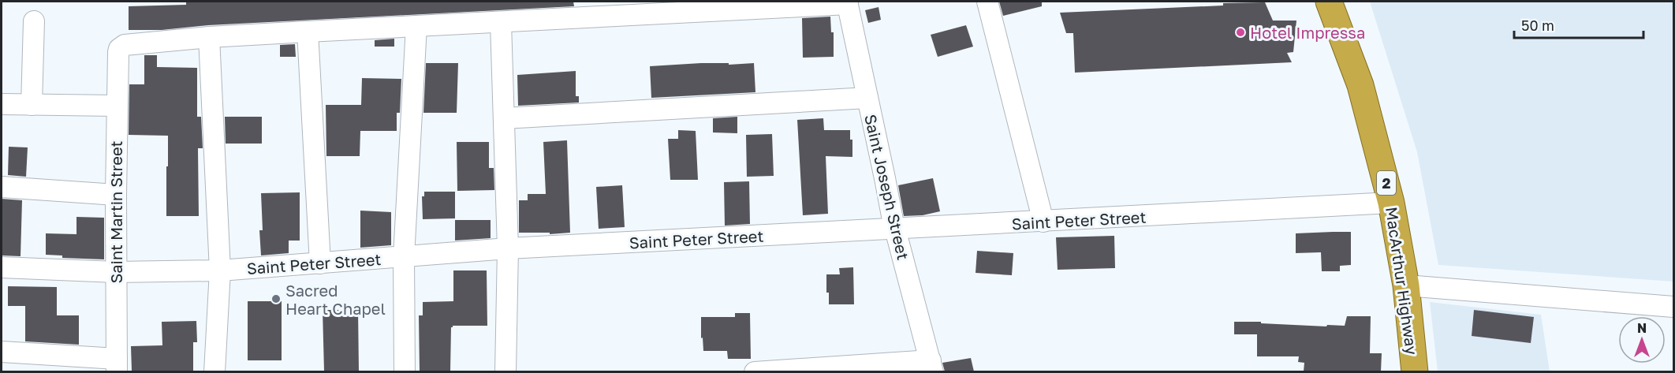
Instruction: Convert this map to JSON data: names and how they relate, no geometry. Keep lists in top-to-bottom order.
{
  "streets": {
    "highway": ["2", "MacArthur Highway"],
    "street": ["Saint Joseph Street", "Saint Martin Street", "Saint Peter Street"]
  },
  "crossings": [
    ["Saint Joseph Street", "Saint Peter Street"],
    ["Saint Martin Street", "Saint Peter Street"],
    ["Saint Peter Street", "MacArthur Highway"]
  ],
  "places": ["Hotel Impressa", "Sacred Heart Chapel"],
  "scale_bar": "50 m",
  "north": "top"
}
